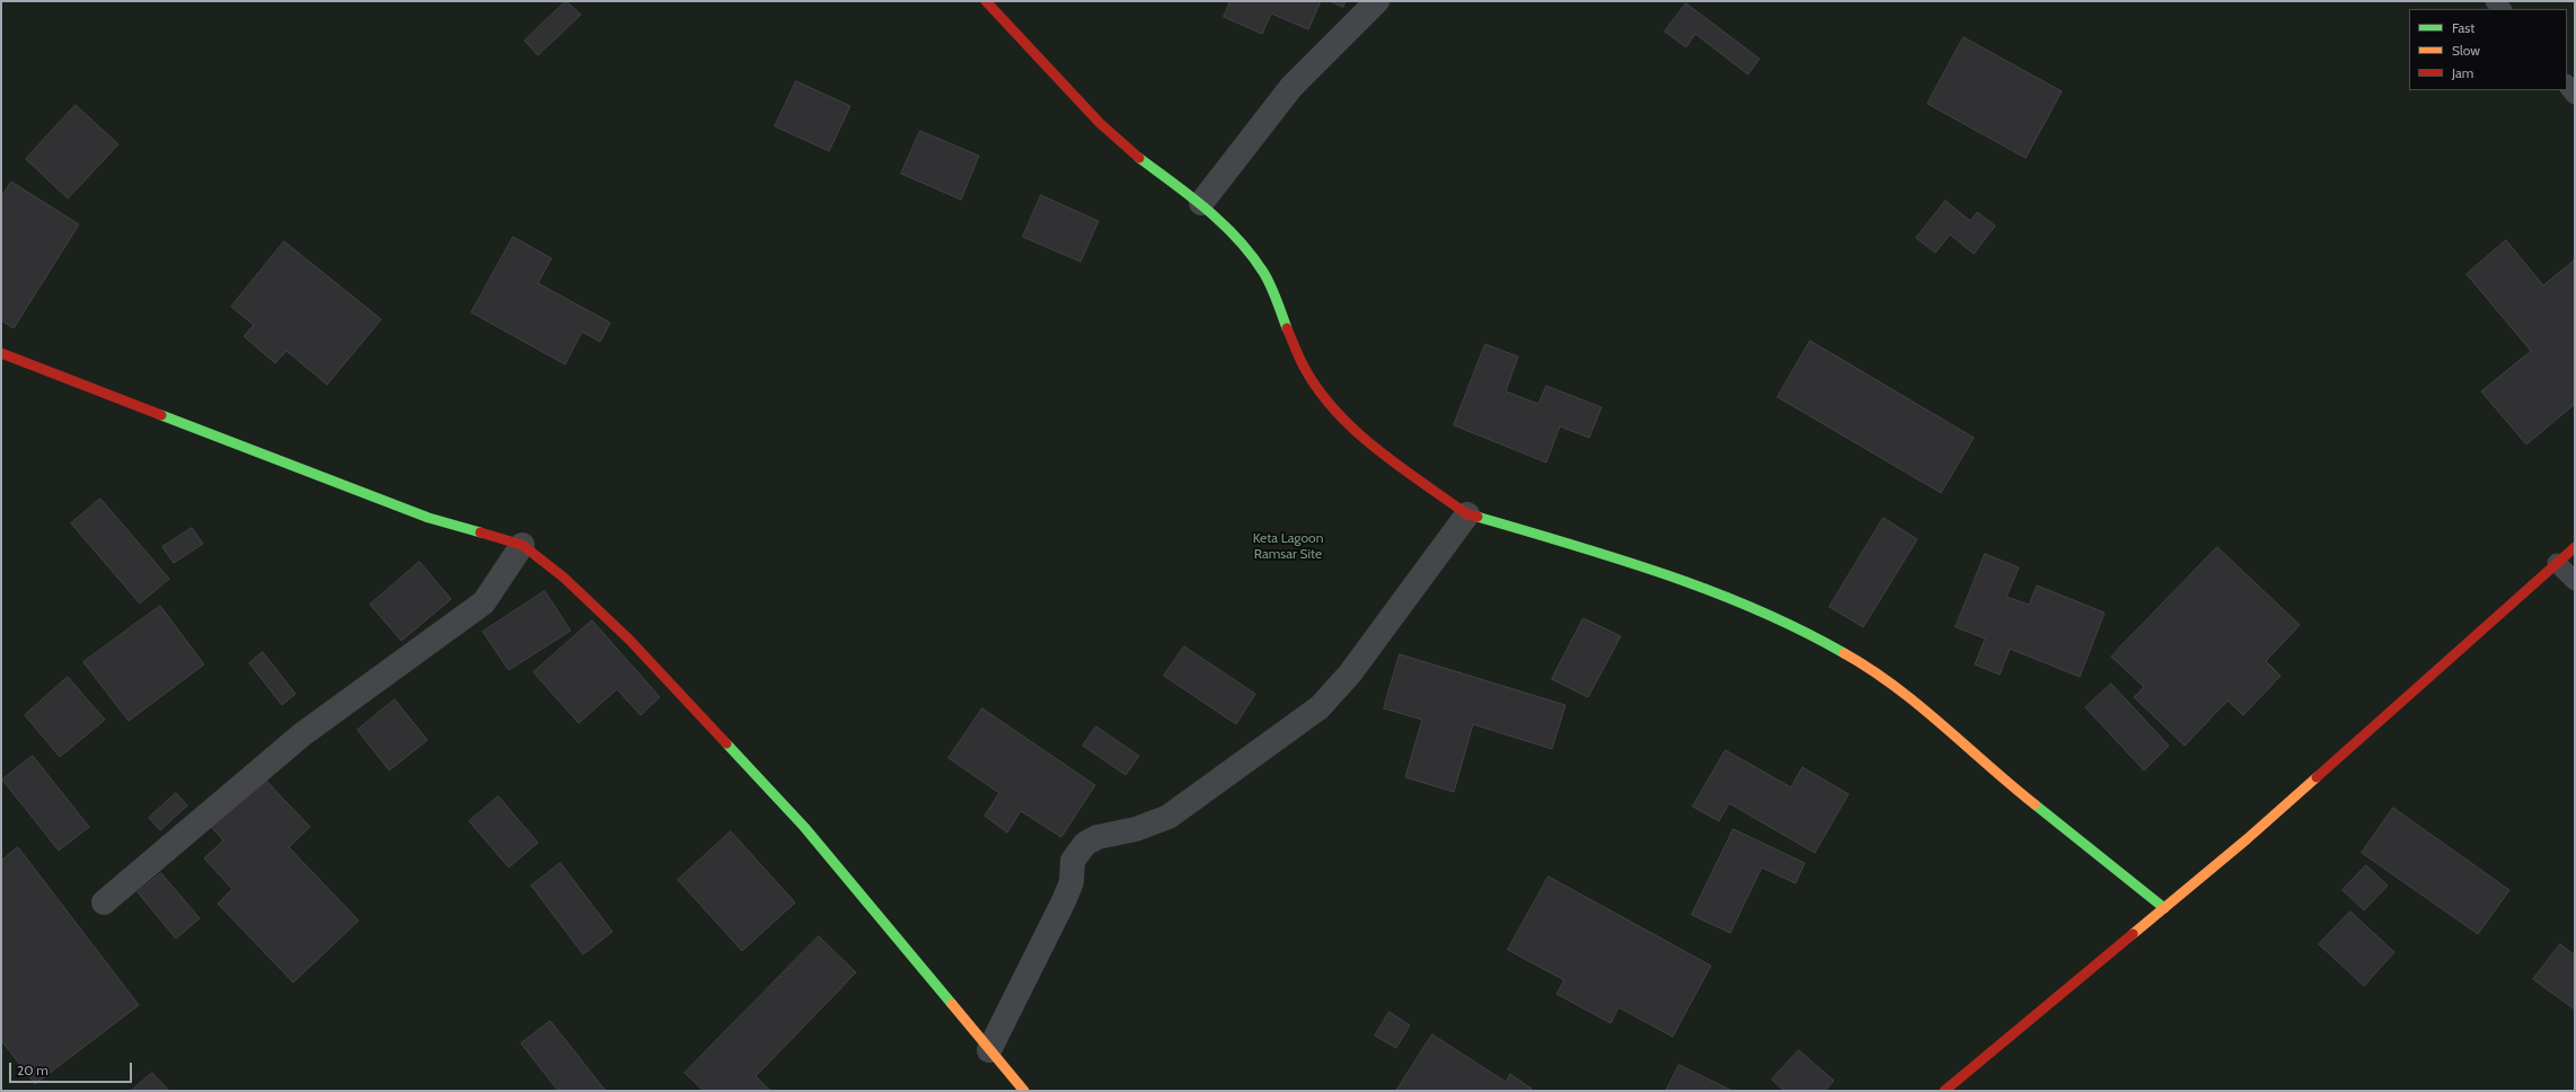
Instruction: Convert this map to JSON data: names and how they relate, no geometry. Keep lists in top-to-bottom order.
{
  "parks": ["Keta Lagoon Ramsar Site"],
  "legend": ["Fast", "Slow", "Jam"],
  "scale_bar": "20 m"
}
